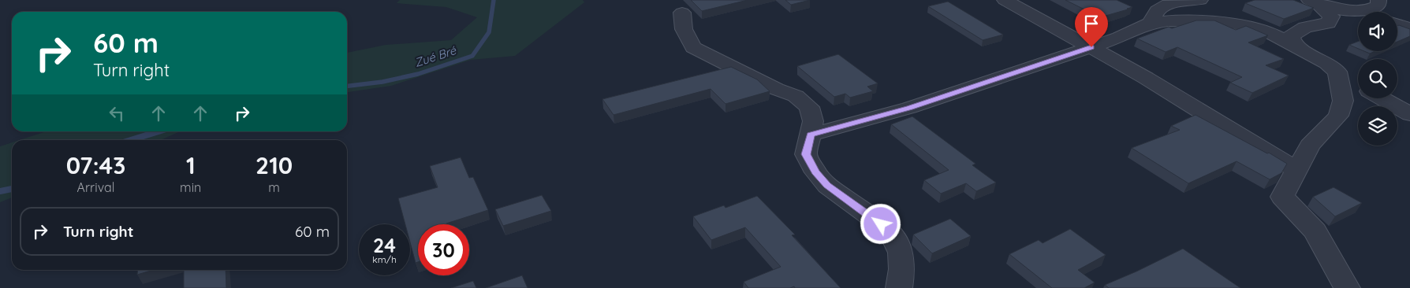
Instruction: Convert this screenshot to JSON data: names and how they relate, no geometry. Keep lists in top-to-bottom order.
{
  "water": ["Zué Bré"],
  "page": {
    "turn": ["60 m", "Turn right"],
    "eta": [
      "07:43",
      "Arrival",
      "1",
      "min",
      "210",
      "m"
    ],
    "list": [
      {
        "name": "Turn right",
        "value": "60 m"
      }
    ],
    "speed": "24 km/h",
    "limit": "30"
  }
}
